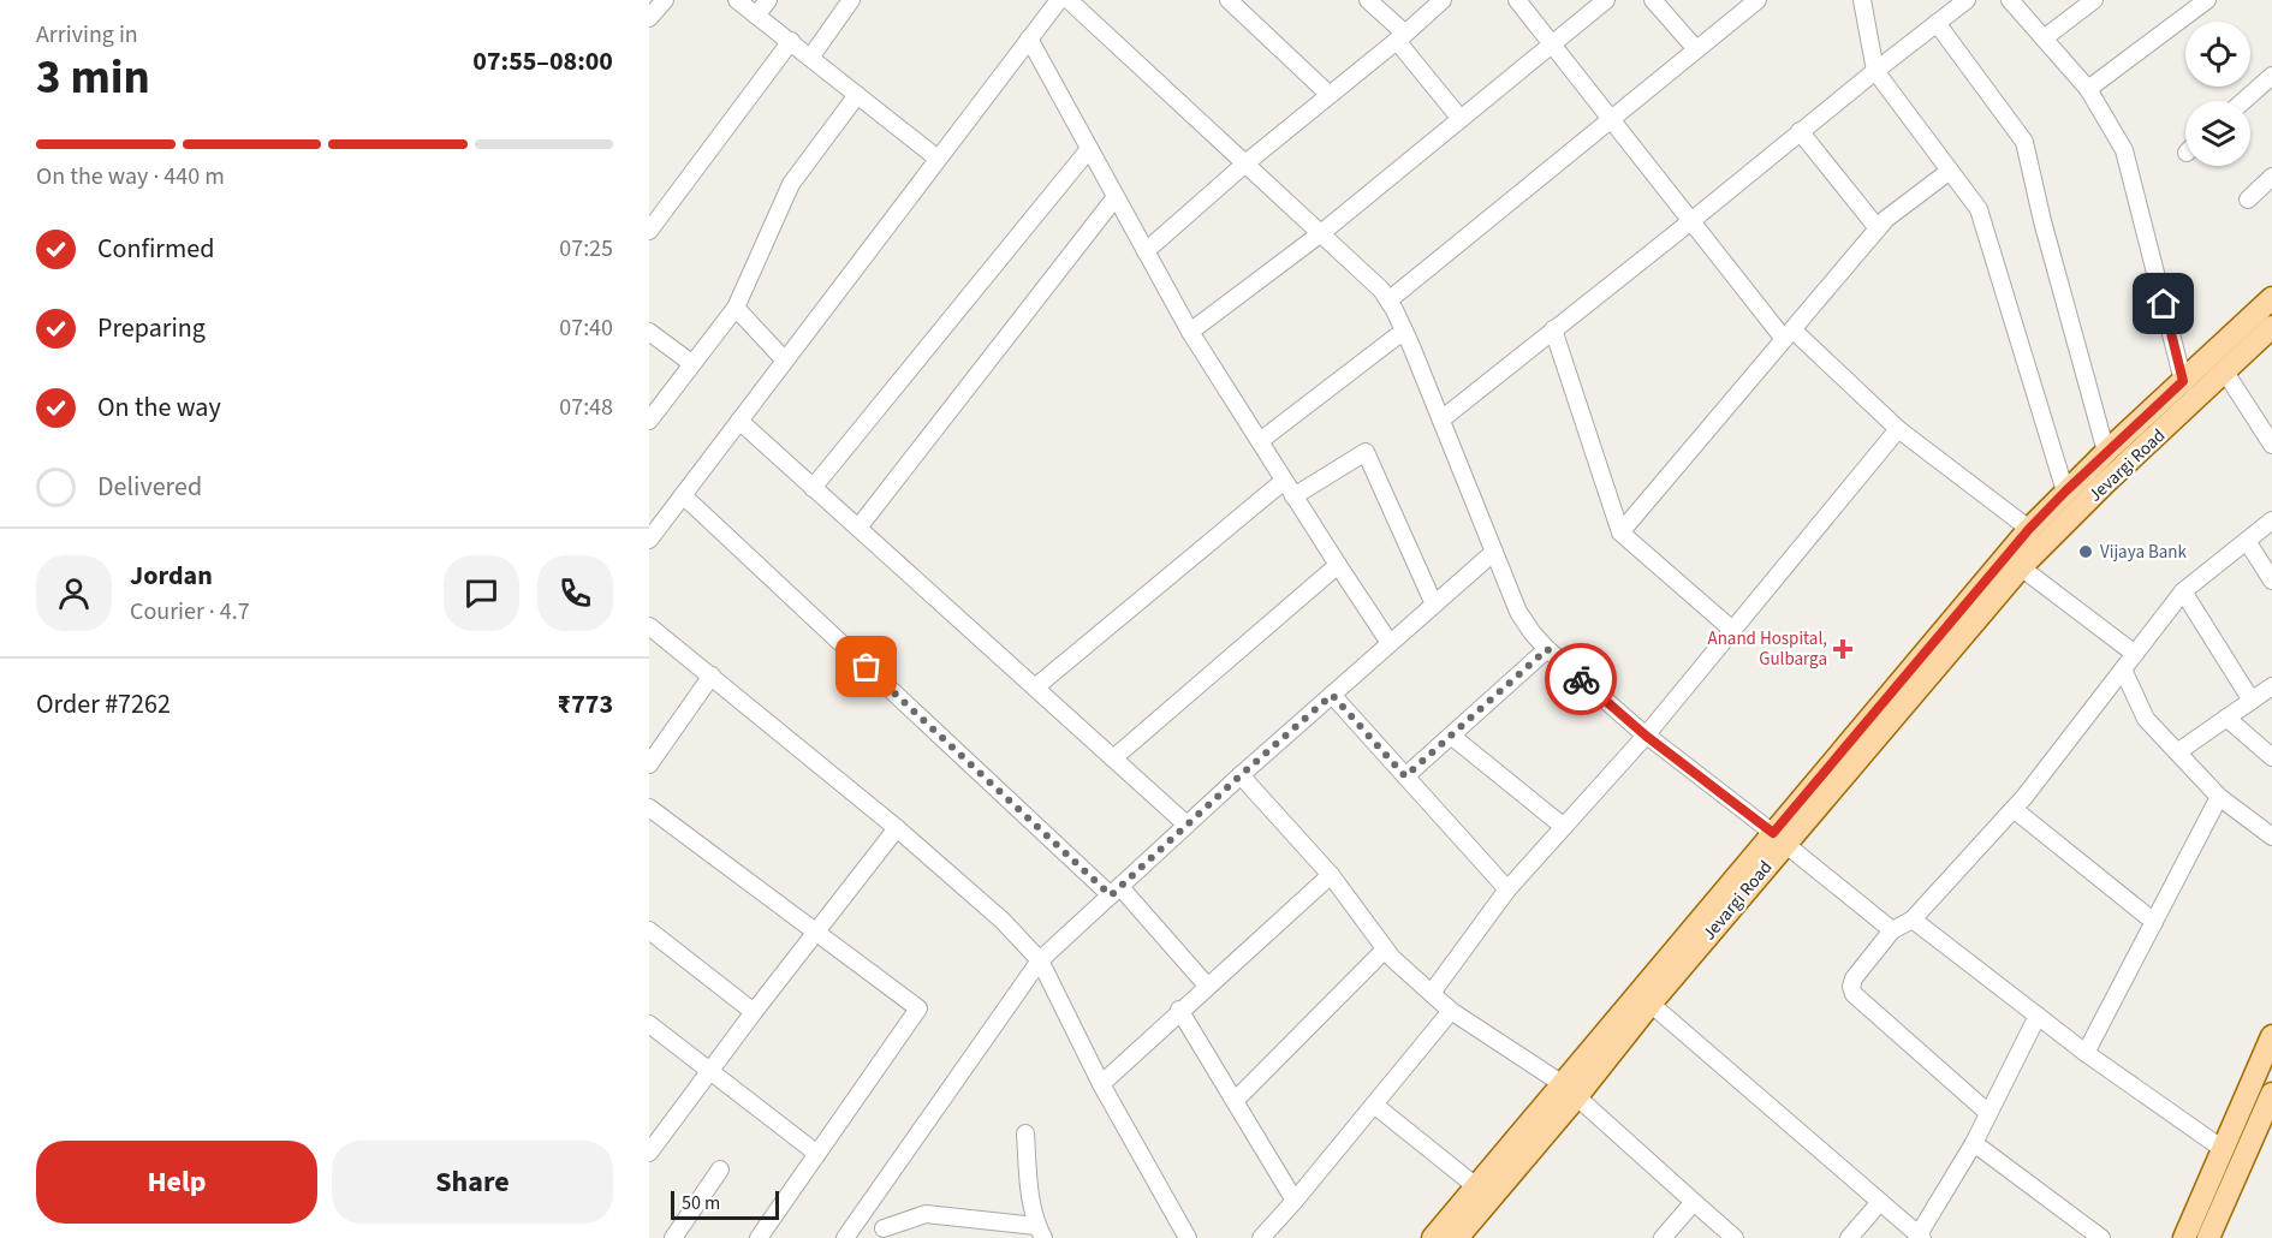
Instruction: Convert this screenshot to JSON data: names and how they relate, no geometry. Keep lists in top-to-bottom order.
{
  "streets": {
    "main road": ["Jevargi Road"]
  },
  "places": {
    "other": ["Vijaya Bank"],
    "health": ["Anand Hospital, Gulbarga"]
  },
  "scale_bar": "50 m",
  "page": {
    "heading": ["3 min", "Arriving in", "07:55–08:00"],
    "panel": [
      "Jordan",
      "Courier · 4.7",
      "Order #7262",
      "₹773"
    ],
    "bar": "On the way · 440 m",
    "list": [
      ["Confirmed", "07:25"],
      ["Preparing", "07:40"],
      ["On the way", "07:48"],
      "Delivered"
    ],
    "buttons": ["Help", "Share"],
    "scale": "50 m"
  }
}
